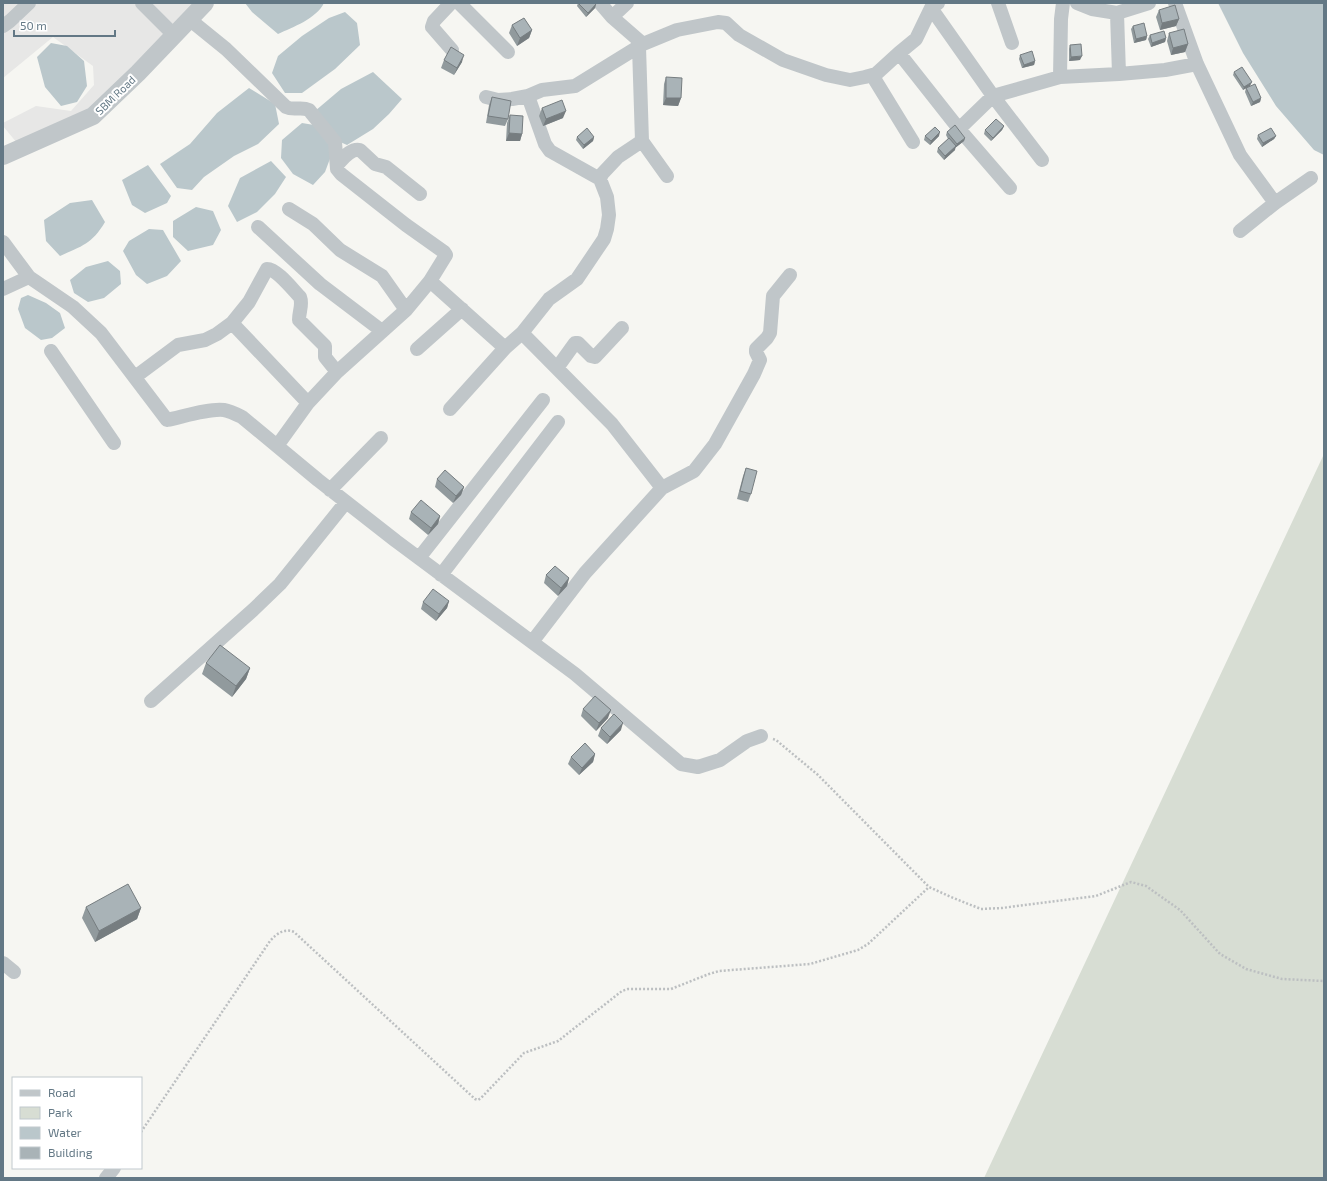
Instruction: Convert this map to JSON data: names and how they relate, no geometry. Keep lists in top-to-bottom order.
{
  "streets": {
    "street": ["SBM Road"]
  },
  "legend": [
    "Road",
    "Park",
    "Water",
    "Building"
  ],
  "scale_bar": "50 m"
}
